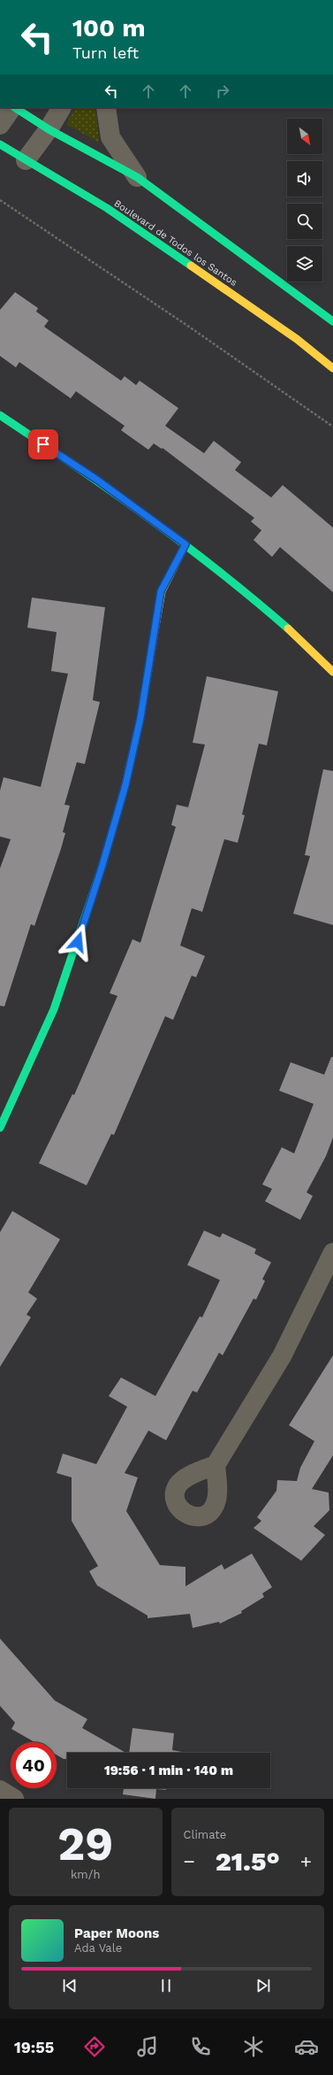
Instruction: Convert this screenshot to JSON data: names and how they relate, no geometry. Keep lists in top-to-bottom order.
{
  "streets": {
    "street": ["Boulevard de Todos los Santos"]
  },
  "north": "bottom right",
  "page": {
    "turn": ["100 m", "Turn left"],
    "limit": "40",
    "trip": "19:56 · 1 min · 140 m",
    "tile": [
      ["29", "km/h"],
      "Climate"
    ],
    "heat": ["−", "21.5°", "+"],
    "song": ["Paper Moons", "Ada Vale"],
    "tabs": "19:55"
  }
}
